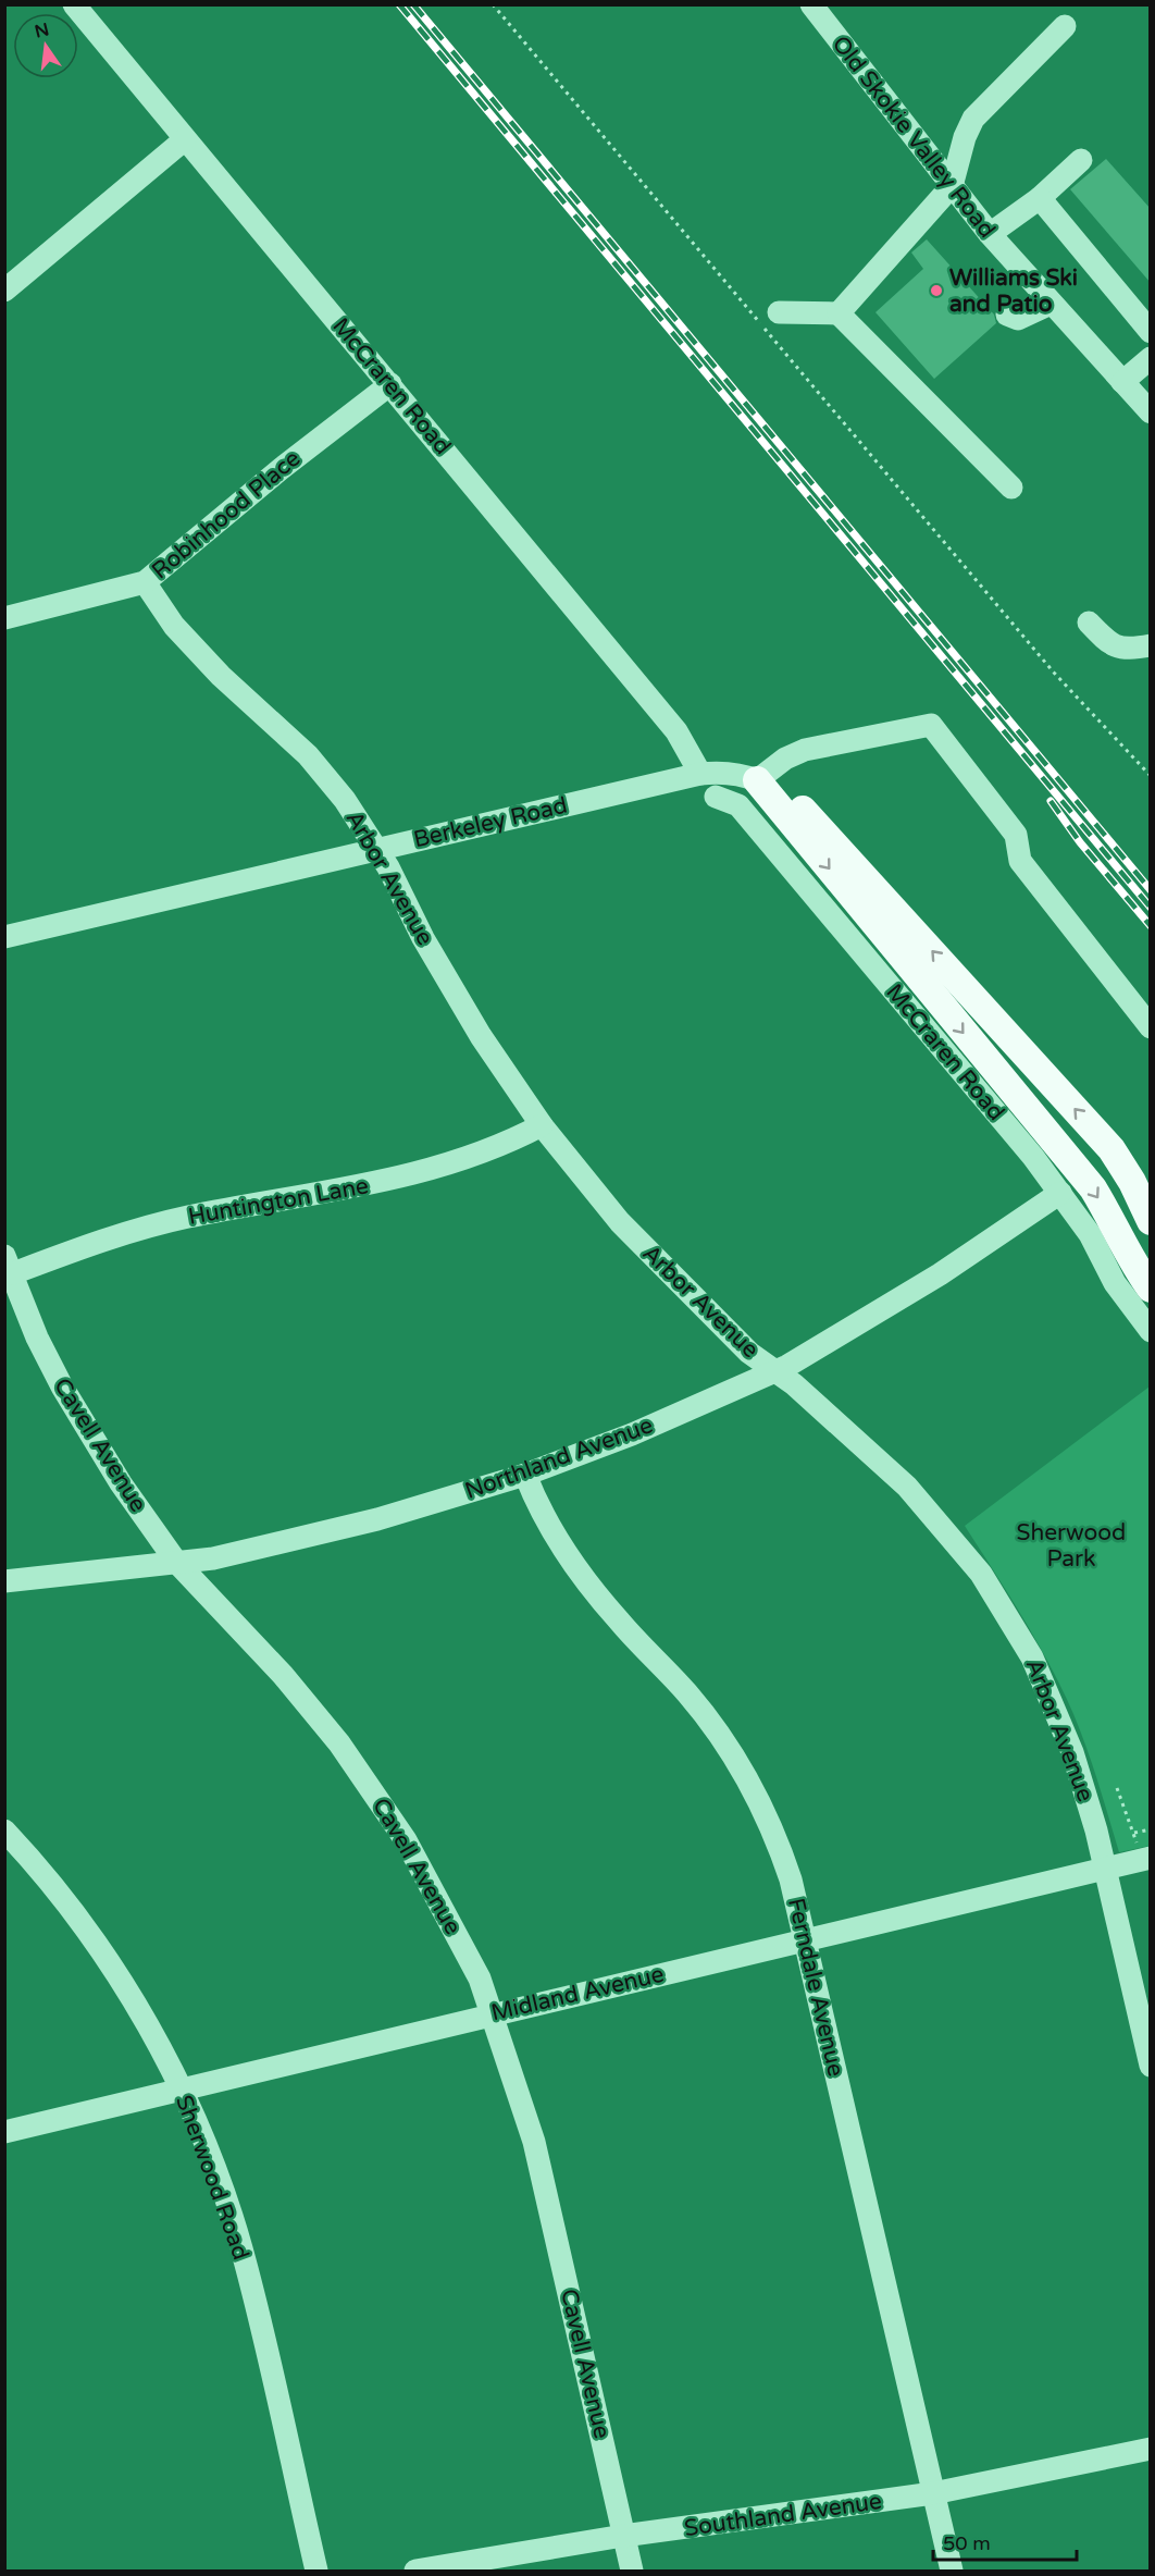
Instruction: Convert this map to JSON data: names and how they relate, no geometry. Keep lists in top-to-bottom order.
{
  "streets": {
    "street": [
      "Old Skokie Valley Road",
      "McCraren Road",
      "Robinhood Place",
      "Berkeley Road",
      "Arbor Avenue",
      "Huntington Lane",
      "Cavell Avenue",
      "Northland Avenue",
      "Ferndale Avenue",
      "Midland Avenue",
      "Sherwood Road",
      "Southland Avenue"
    ]
  },
  "crossings": [
    ["McCraren Road", "Robinhood Place"],
    ["McCraren Road", "Berkeley Road"],
    ["McCraren Road", "Northland Avenue"],
    ["Robinhood Place", "Arbor Avenue"],
    ["Berkeley Road", "Arbor Avenue"],
    ["Arbor Avenue", "Huntington Lane"],
    ["Arbor Avenue", "Northland Avenue"],
    ["Arbor Avenue", "Midland Avenue"],
    ["Huntington Lane", "Cavell Avenue"],
    ["Cavell Avenue", "Northland Avenue"],
    ["Cavell Avenue", "Midland Avenue"],
    ["Cavell Avenue", "Southland Avenue"],
    ["Northland Avenue", "Ferndale Avenue"],
    ["Ferndale Avenue", "Midland Avenue"],
    ["Ferndale Avenue", "Southland Avenue"],
    ["Midland Avenue", "Sherwood Road"]
  ],
  "parks": ["Sherwood Park"],
  "places": ["Williams Ski and Patio"],
  "scale_bar": "50 m",
  "north": "top"
}
